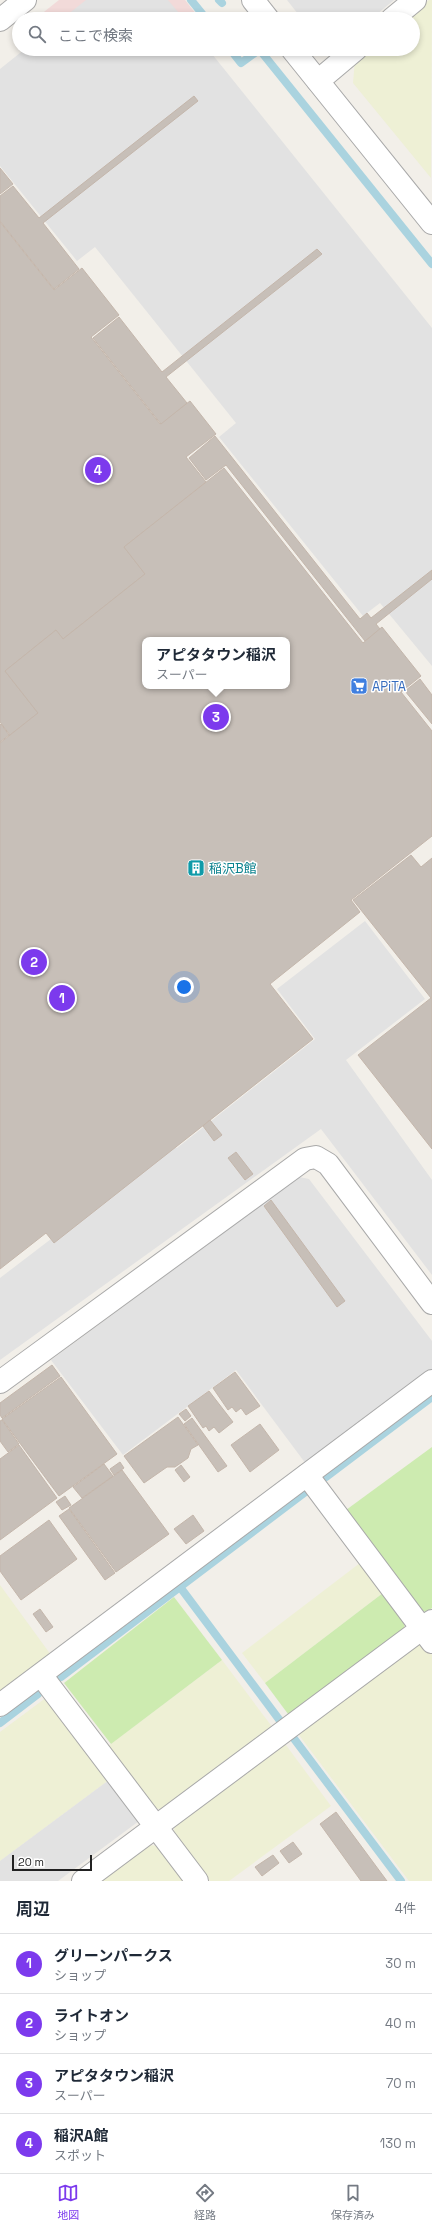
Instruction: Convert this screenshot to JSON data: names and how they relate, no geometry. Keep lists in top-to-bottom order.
{
  "places": {
    "supermarket": ["APiTA"],
    "building": ["稲沢B館"]
  },
  "scale_bar": "20 m",
  "page": {
    "search": "ここで検索",
    "pins": [
      "4",
      "3",
      "2",
      "1"
    ],
    "popup": ["アピタタウン稲沢", "スーパー"],
    "scale": "20 m",
    "heading": ["周辺", "4件"],
    "list": [
      {
        "mark": "1",
        "name": "グリーンパークス",
        "note": "ショップ",
        "value": "30 m"
      },
      {
        "mark": "2",
        "name": "ライトオン",
        "note": "ショップ",
        "value": "40 m"
      },
      {
        "mark": "3",
        "name": "アピタタウン稲沢",
        "note": "スーパー",
        "value": "70 m"
      },
      {
        "mark": "4",
        "name": "稲沢A館",
        "note": "スポット",
        "value": "130 m"
      }
    ],
    "nav": ["地図", "経路", "保存済み"]
  }
}
